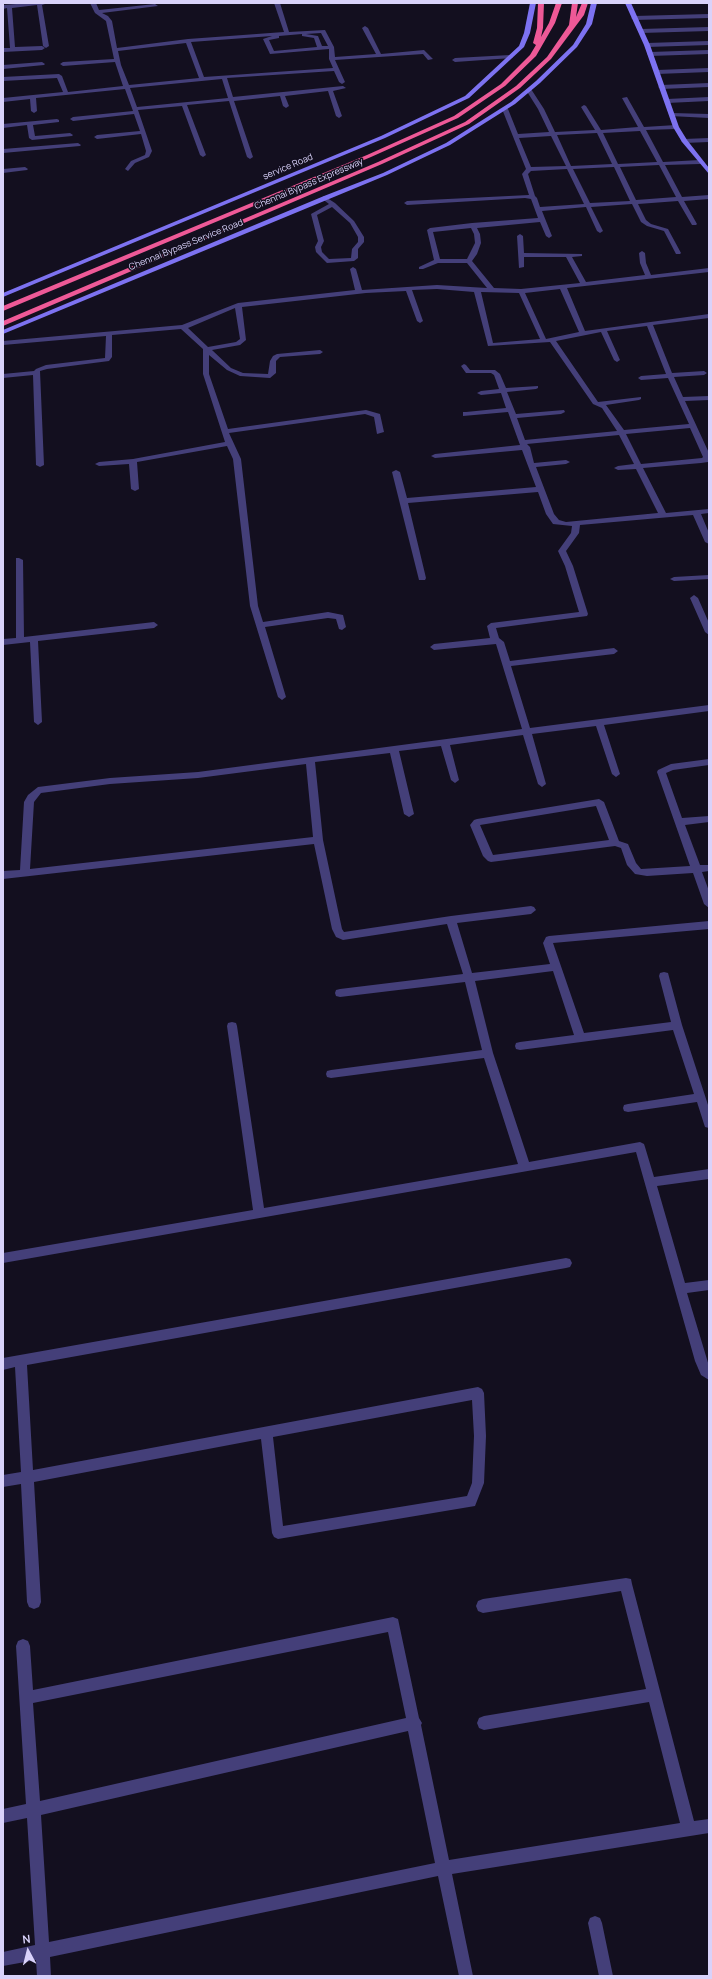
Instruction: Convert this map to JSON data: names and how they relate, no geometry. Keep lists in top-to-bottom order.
{
  "streets": {
    "highway": ["Chennai Bypass Expressway"],
    "street": ["service Road", "Chennai Bypass Service Road"]
  },
  "north": "top"
}
